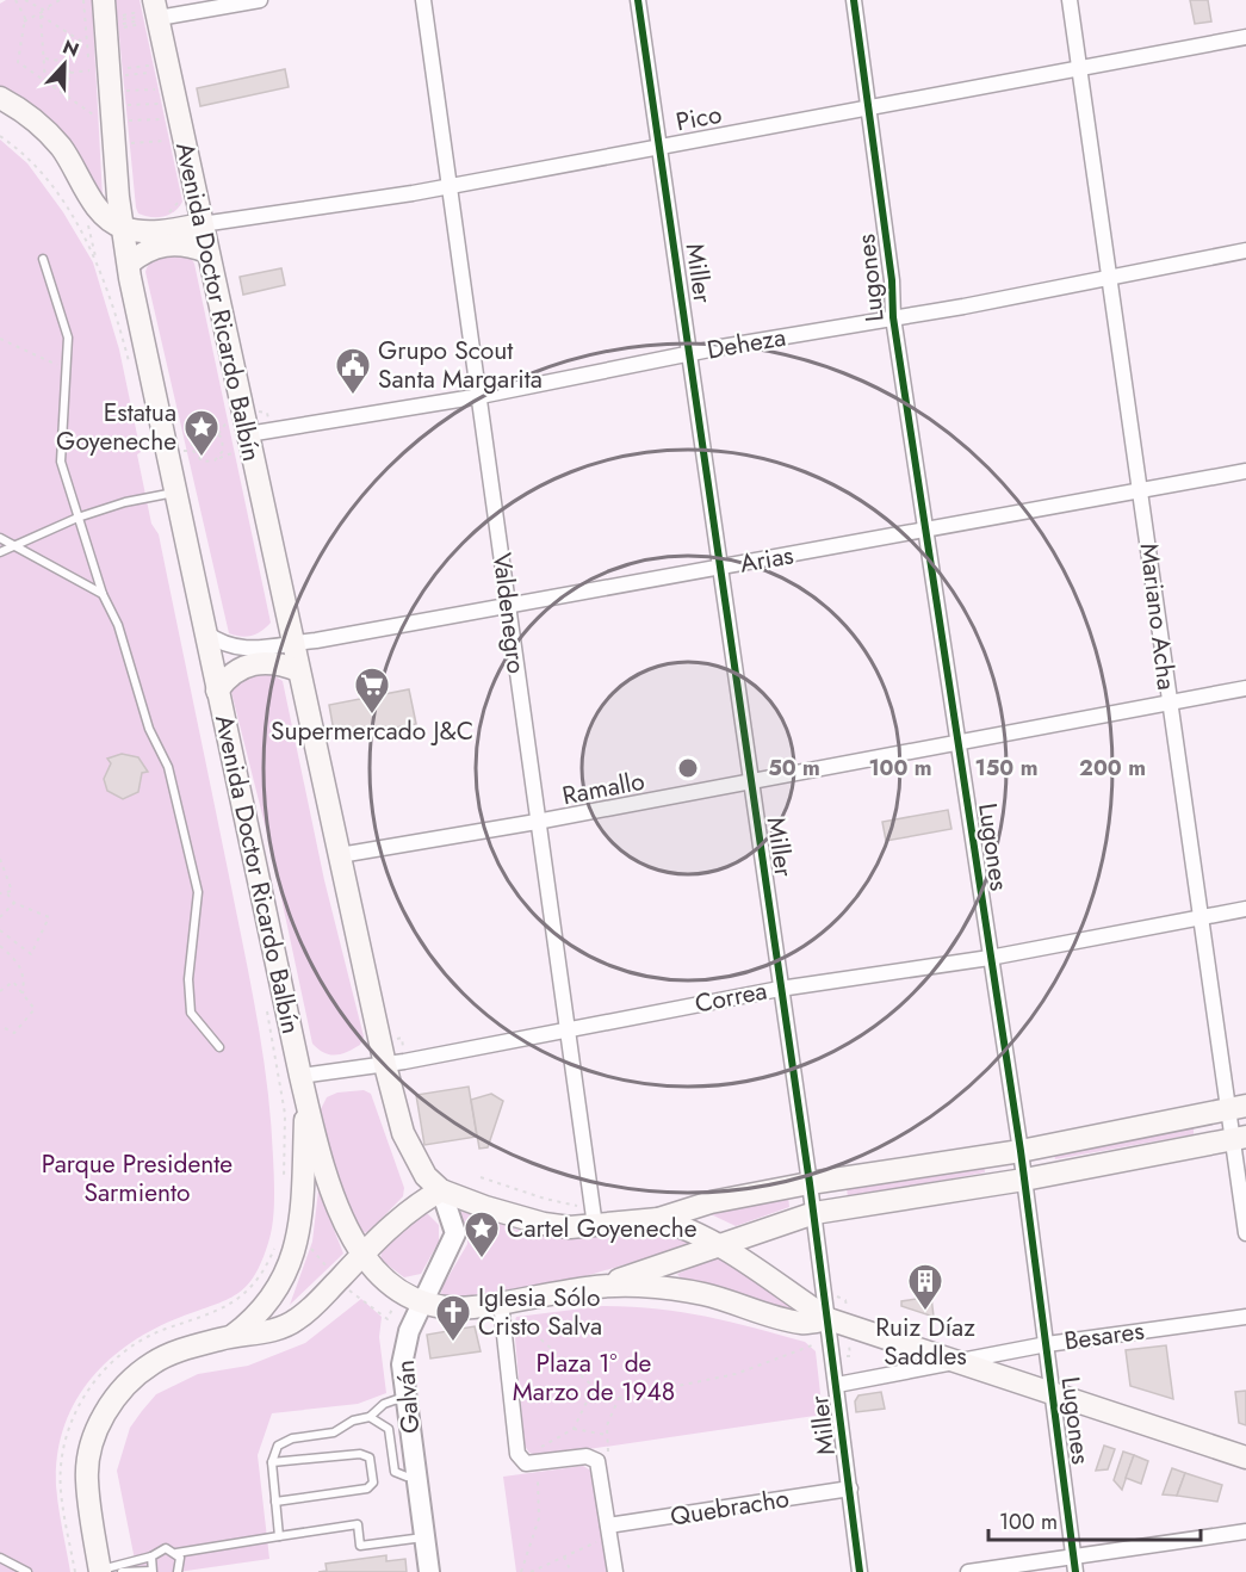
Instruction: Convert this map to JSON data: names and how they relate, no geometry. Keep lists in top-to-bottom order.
{
  "streets": {
    "main road": ["Avenida Doctor Ricardo Balbín"],
    "street": [
      "Pico",
      "Miller",
      "Lugones",
      "Deheza",
      "Arias",
      "Valdenegro",
      "Mariano Acha",
      "Ramallo",
      "Correa",
      "Besares",
      "Galván",
      "Quebracho"
    ]
  },
  "crossings": [
    ["Pico", "Miller"],
    ["Pico", "Lugones"],
    ["Pico", "Avenida Doctor Ricardo Balbín"],
    ["Pico", "Valdenegro"],
    ["Pico", "Mariano Acha"],
    ["Miller", "Avenida Doctor Ricardo Balbín"],
    ["Miller", "Deheza"],
    ["Miller", "Arias"],
    ["Miller", "Ramallo"],
    ["Miller", "Correa"],
    ["Miller", "Besares"],
    ["Miller", "Quebracho"],
    ["Lugones", "Avenida Doctor Ricardo Balbín"],
    ["Lugones", "Deheza"],
    ["Lugones", "Arias"],
    ["Lugones", "Ramallo"],
    ["Lugones", "Correa"],
    ["Lugones", "Besares"],
    ["Avenida Doctor Ricardo Balbín", "Deheza"],
    ["Avenida Doctor Ricardo Balbín", "Arias"],
    ["Avenida Doctor Ricardo Balbín", "Ramallo"],
    ["Avenida Doctor Ricardo Balbín", "Correa"],
    ["Avenida Doctor Ricardo Balbín", "Besares"],
    ["Avenida Doctor Ricardo Balbín", "Galván"],
    ["Deheza", "Valdenegro"],
    ["Deheza", "Mariano Acha"],
    ["Arias", "Valdenegro"],
    ["Arias", "Mariano Acha"],
    ["Valdenegro", "Ramallo"],
    ["Valdenegro", "Correa"],
    ["Mariano Acha", "Ramallo"],
    ["Mariano Acha", "Correa"]
  ],
  "parks": ["Parque Presidente Sarmiento", "Plaza 1º de Marzo de 1948"],
  "places": {
    "public building": ["Grupo Scout Santa Margarita"],
    "place": ["Estatua Goyeneche", "Cartel Goyeneche"],
    "supermarket": ["Supermercado J&C"],
    "building": ["Ruiz Díaz Saddles"],
    "church": ["Iglesia Sólo Cristo Salva"]
  },
  "scale_bar": "100 m",
  "north": "top",
  "rings": [
    "50 m",
    "100 m",
    "150 m",
    "200 m"
  ]
}
